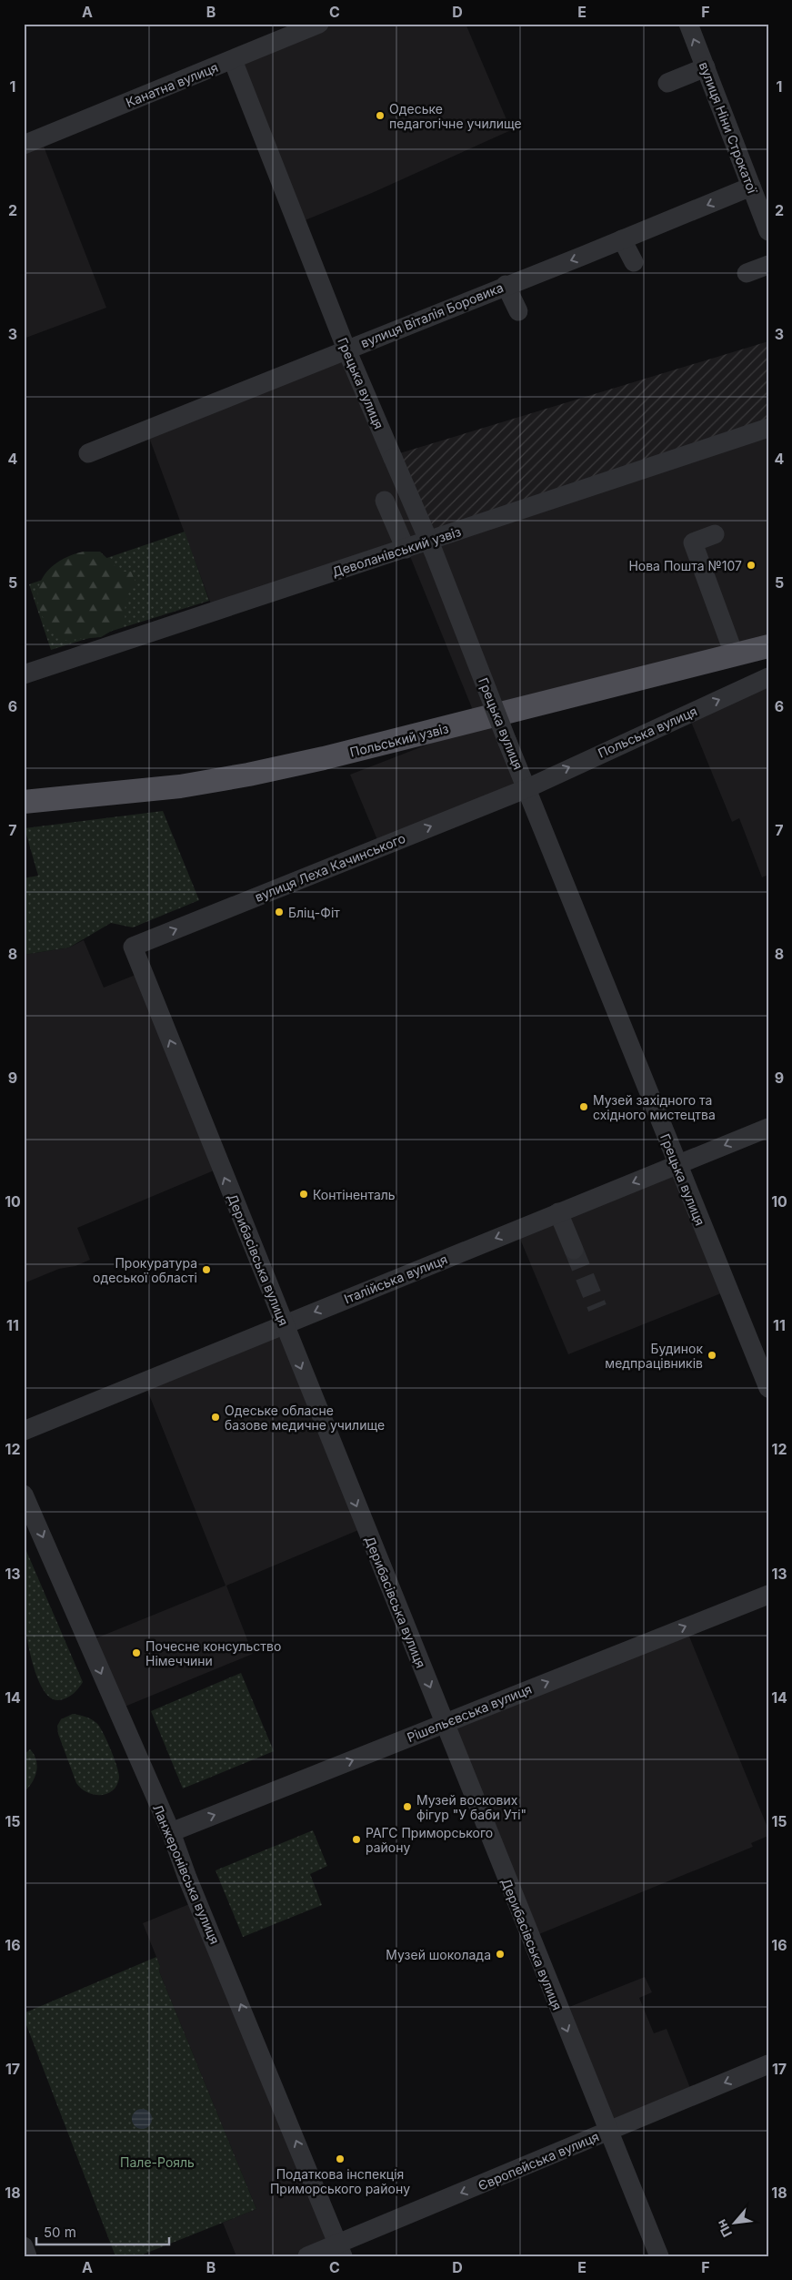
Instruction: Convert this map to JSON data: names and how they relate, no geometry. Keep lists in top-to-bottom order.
{
  "streets": {
    "main road": ["Польський узвіз"],
    "street": [
      "Канатна вулиця",
      "вулиця Ніни Строкатої",
      "вулиця Віталія Боровика",
      "Грецька вулиця",
      "Деволанівський узвіз",
      "Польська вулиця",
      "вулиця Леха Качинського",
      "Дерибасівська вулиця",
      "Італійська вулиця",
      "Рішельєвська вулиця",
      "Ланжеронівська вулиця",
      "Європейська вулиця"
    ]
  },
  "crossings": [
    ["Канатна вулиця", "Грецька вулиця"],
    ["вулиця Ніни Строкатої", "вулиця Віталія Боровика"],
    ["вулиця Віталія Боровика", "Грецька вулиця"],
    ["Грецька вулиця", "Польська вулиця"],
    ["Грецька вулиця", "вулиця Леха Качинського"],
    ["Грецька вулиця", "Італійська вулиця"],
    ["Польська вулиця", "вулиця Леха Качинського"],
    ["вулиця Леха Качинського", "Дерибасівська вулиця"],
    ["Дерибасівська вулиця", "Італійська вулиця"],
    ["Дерибасівська вулиця", "Рішельєвська вулиця"],
    ["Дерибасівська вулиця", "Європейська вулиця"],
    ["Рішельєвська вулиця", "Ланжеронівська вулиця"],
    ["Ланжеронівська вулиця", "Європейська вулиця"]
  ],
  "one_way": [
    "вулиця Віталія Боровика",
    "Польська вулиця",
    "вулиця Леха Качинського",
    "Італійська вулиця",
    "Рішельєвська вулиця",
    "Європейська вулиця"
  ],
  "parks": ["Пале-Рояль"],
  "places": [
    "Одеське педагогічне училище",
    "Нова Пошта №107",
    "Бліц-Фіт",
    "Музей західного та східного мистецтва",
    "Контіненталь",
    "Прокуратура одеської області",
    "Будинок медпрацівників",
    "Одеське обласне базове медичне училище",
    "Почесне консульство Німеччини",
    "Музей воскових фігур \"У баби Уті\"",
    "РАГС Приморського району",
    "Музей шоколада",
    "Податкова інспекція Приморського району"
  ],
  "scale_bar": "50 m",
  "north": "bottom left",
  "grid": {
    "columns": [
      "A",
      "B",
      "C",
      "D",
      "E",
      "F"
    ],
    "rows": [
      "1",
      "2",
      "3",
      "4",
      "5",
      "6",
      "7",
      "8",
      "9",
      "10",
      "11",
      "12",
      "13",
      "14",
      "15",
      "16",
      "17",
      "18"
    ]
  }
}
